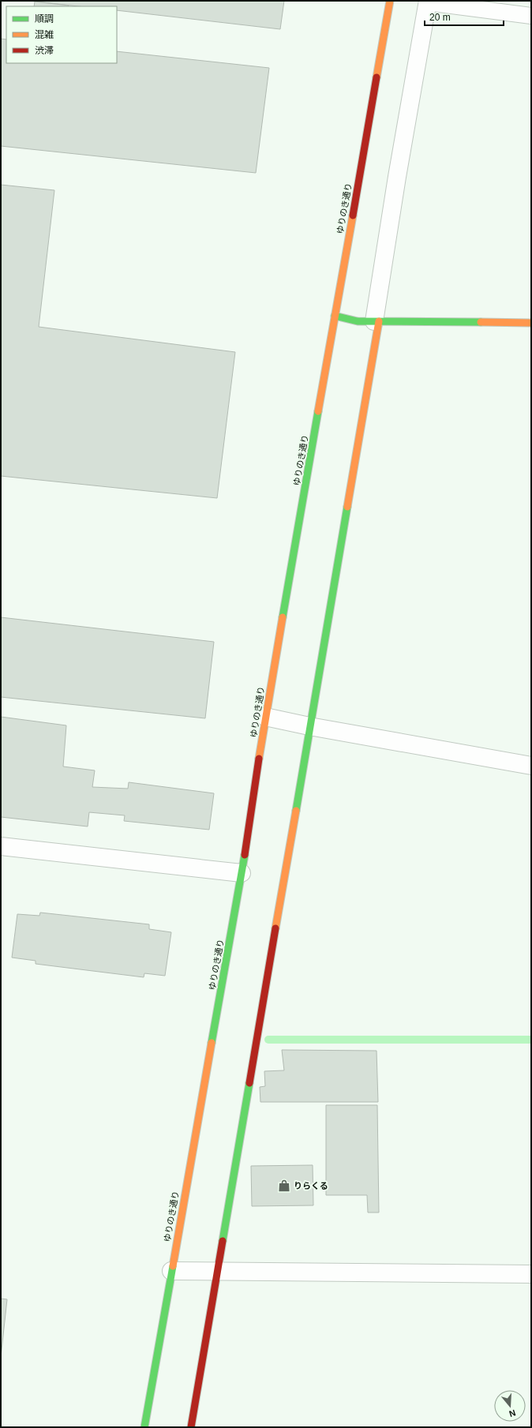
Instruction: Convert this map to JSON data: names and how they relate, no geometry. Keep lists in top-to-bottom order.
{
  "streets": {
    "street": ["ゆりのき通り"]
  },
  "places": {
    "shop": ["りらくる"]
  },
  "legend": ["順調", "混雑", "渋滞"],
  "scale_bar": "20 m",
  "north": "bottom"
}
